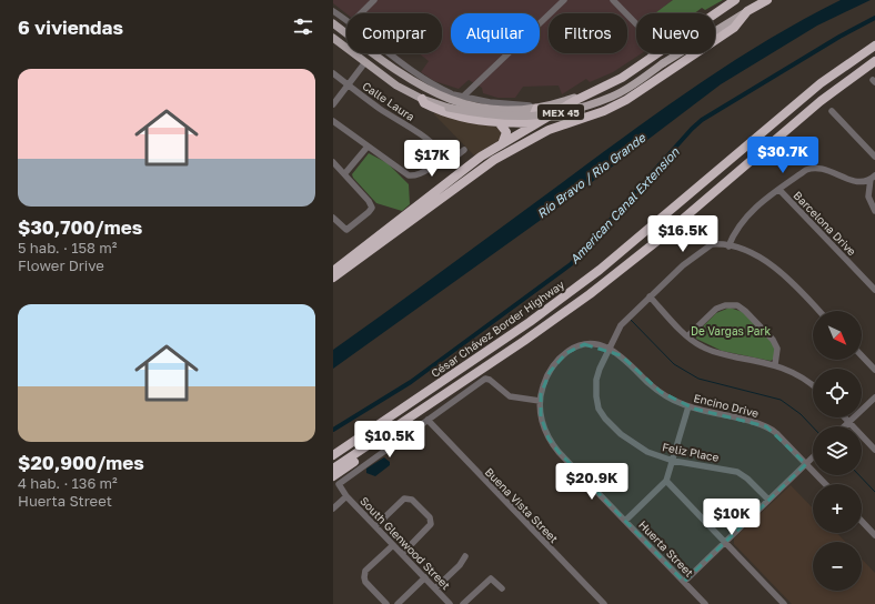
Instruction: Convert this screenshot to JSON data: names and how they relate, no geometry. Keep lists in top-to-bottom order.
{
  "streets": {
    "highway": ["MEX 45", "César Chávez Border Highway"],
    "street": [
      "Calle Laura",
      "Barcelona Drive",
      "Encino Drive",
      "Feliz Place",
      "Buena Vista Street",
      "South Glenwood Street",
      "Huerta Street"
    ]
  },
  "crossings": [
    ["Encino Drive", "Feliz Place"],
    ["Encino Drive", "Huerta Street"]
  ],
  "water": ["Río Bravo / Rio Grande", "American Canal Extension"],
  "parks": ["De Vargas Park"],
  "north": "bottom right",
  "page": {
    "heading": "6 viviendas",
    "chip": [
      "Comprar",
      "Alquilar",
      "Filtros",
      "Nuevo"
    ],
    "list": [
      {
        "name": "$30,700/mes",
        "note": "5 hab. · 158 m² · Flower Drive"
      },
      {
        "name": "$20,900/mes",
        "note": "4 hab. · 136 m² · Huerta Street"
      }
    ],
    "price": [
      "$30.7K",
      "$17K",
      "$16.5K",
      "$10.5K",
      "$20.9K",
      "$10K"
    ],
    "map_buttons": ["+", "−"]
  }
}
